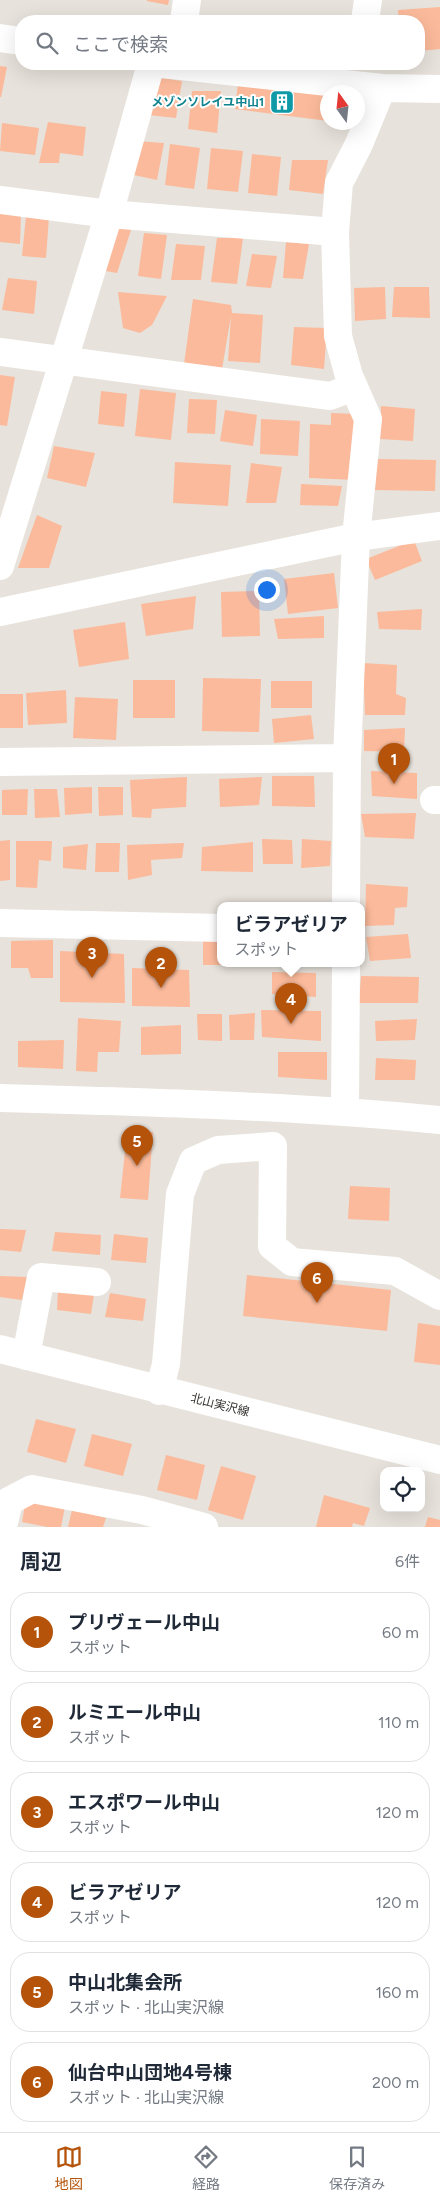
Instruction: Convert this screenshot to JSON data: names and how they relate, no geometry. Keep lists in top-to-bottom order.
{
  "streets": {
    "street": ["北山実沢線"]
  },
  "places": {
    "building": ["メゾンソレイユ中山1"]
  },
  "north": "top",
  "page": {
    "search": "ここで検索",
    "pins": [
      "1",
      "3",
      "2",
      "4",
      "5",
      "6"
    ],
    "popup": ["ビラアゼリア", "スポット"],
    "heading": ["周辺", "6件"],
    "list": [
      {
        "mark": "1",
        "name": "プリヴェール中山",
        "note": "スポット",
        "value": "60 m"
      },
      {
        "mark": "2",
        "name": "ルミエール中山",
        "note": "スポット",
        "value": "110 m"
      },
      {
        "mark": "3",
        "name": "エスポワール中山",
        "note": "スポット",
        "value": "120 m"
      },
      {
        "mark": "4",
        "name": "ビラアゼリア",
        "note": "スポット",
        "value": "120 m"
      },
      {
        "mark": "5",
        "name": "中山北集会所",
        "note": "スポット · 北山実沢線",
        "value": "160 m"
      },
      {
        "mark": "6",
        "name": "仙台中山団地4号棟",
        "note": "スポット · 北山実沢線",
        "value": "200 m"
      }
    ],
    "nav": ["地図", "経路", "保存済み"]
  }
}
